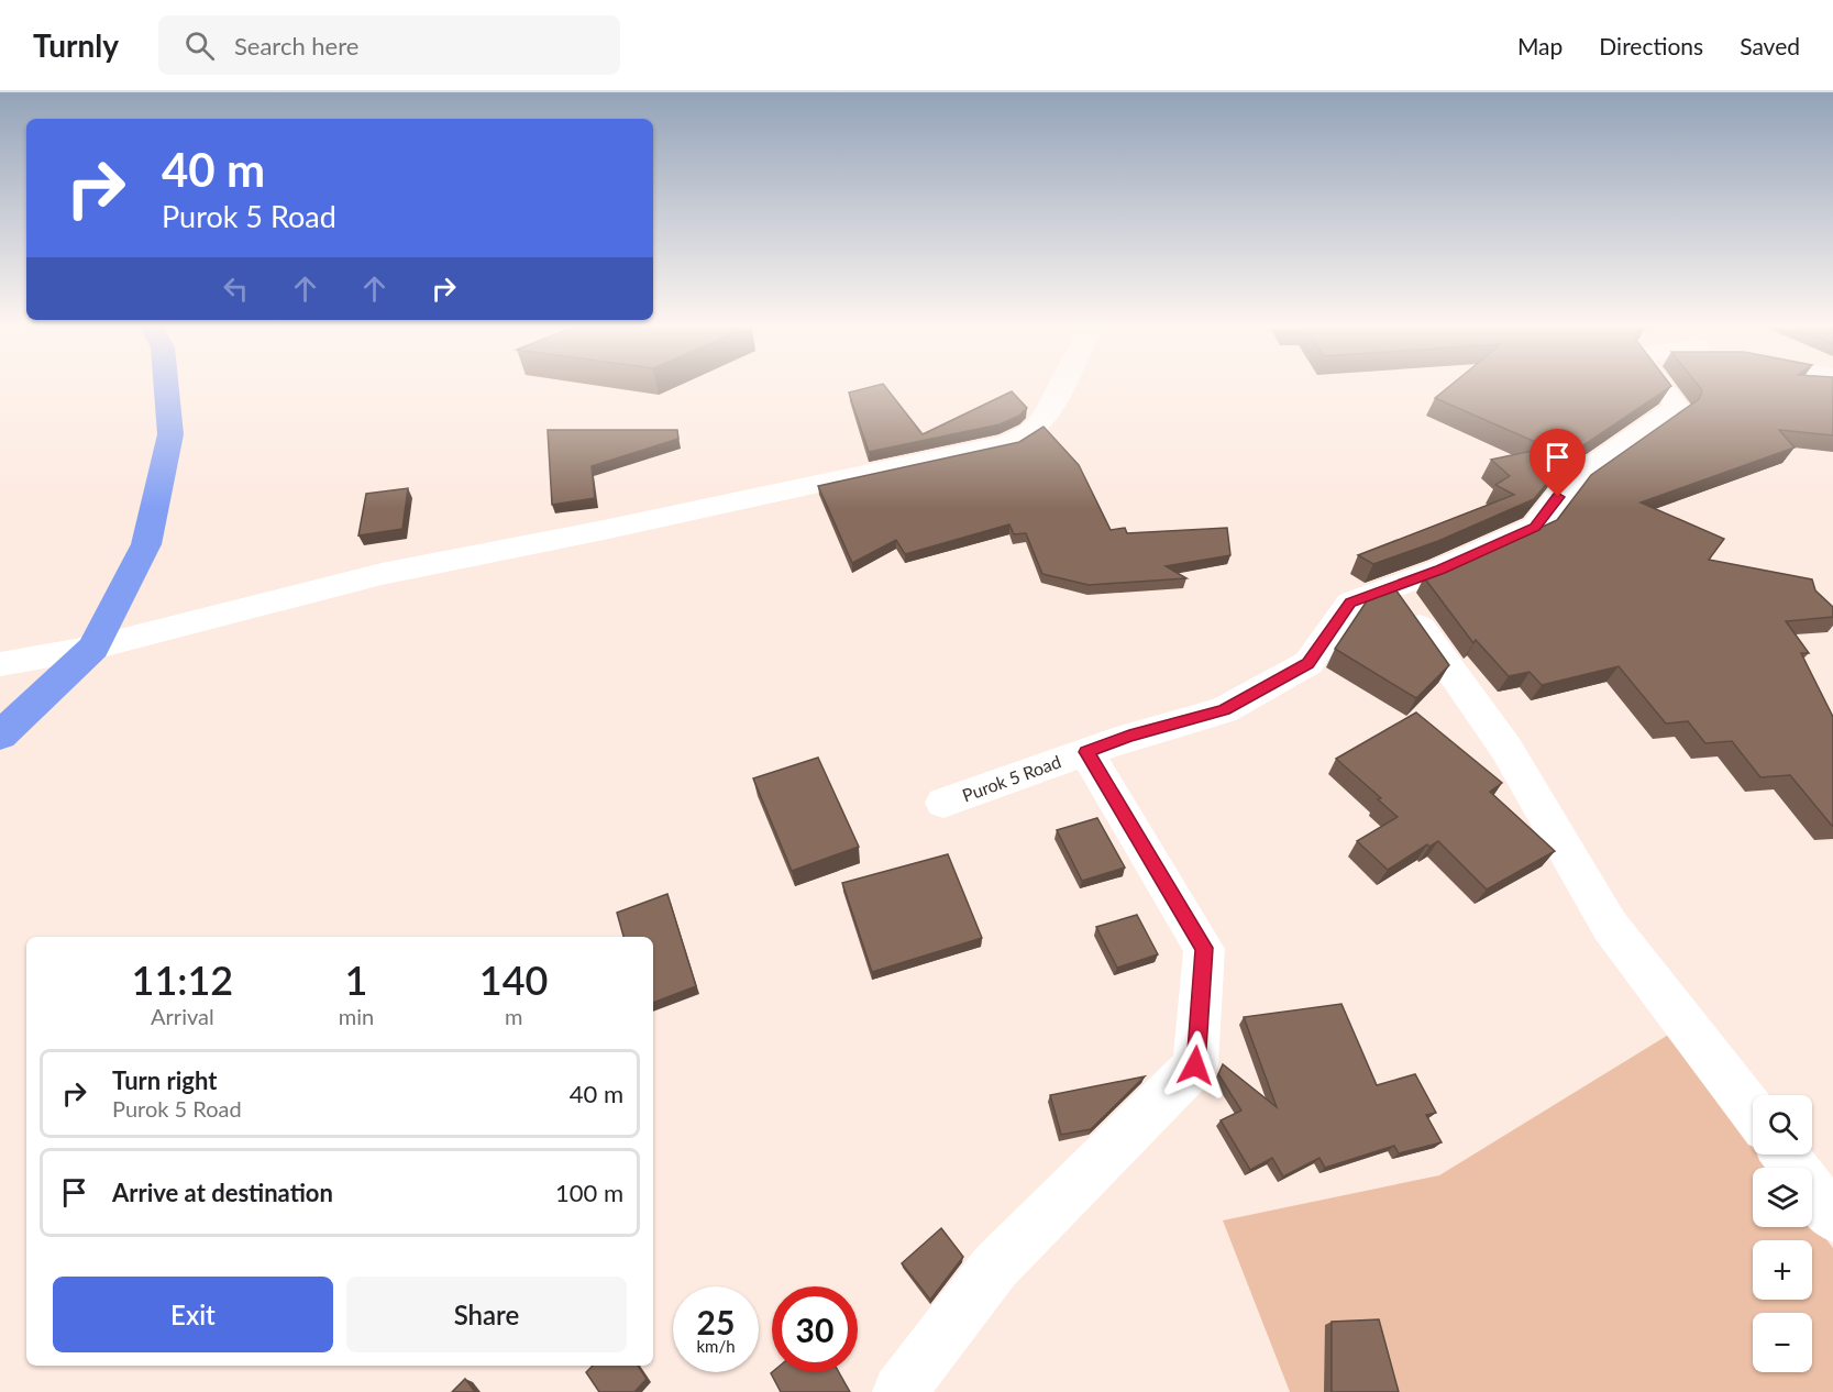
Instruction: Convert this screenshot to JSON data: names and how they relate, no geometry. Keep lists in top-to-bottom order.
{
  "streets": {
    "street": ["Purok 5 Road"]
  },
  "page": {
    "header": "Turnly",
    "search": "Search here",
    "nav": ["Map", "Directions", "Saved"],
    "turn": ["40 m", "Purok 5 Road"],
    "eta": [
      "11:12",
      "Arrival",
      "1",
      "min",
      "140",
      "m"
    ],
    "list": [
      {
        "name": "Turn right",
        "note": "Purok 5 Road",
        "value": "40 m"
      },
      {
        "name": "Arrive at destination",
        "value": "100 m"
      }
    ],
    "map_buttons": ["+", "−"],
    "buttons": ["Exit", "Share"],
    "speed": "25 km/h",
    "limit": "30"
  }
}
